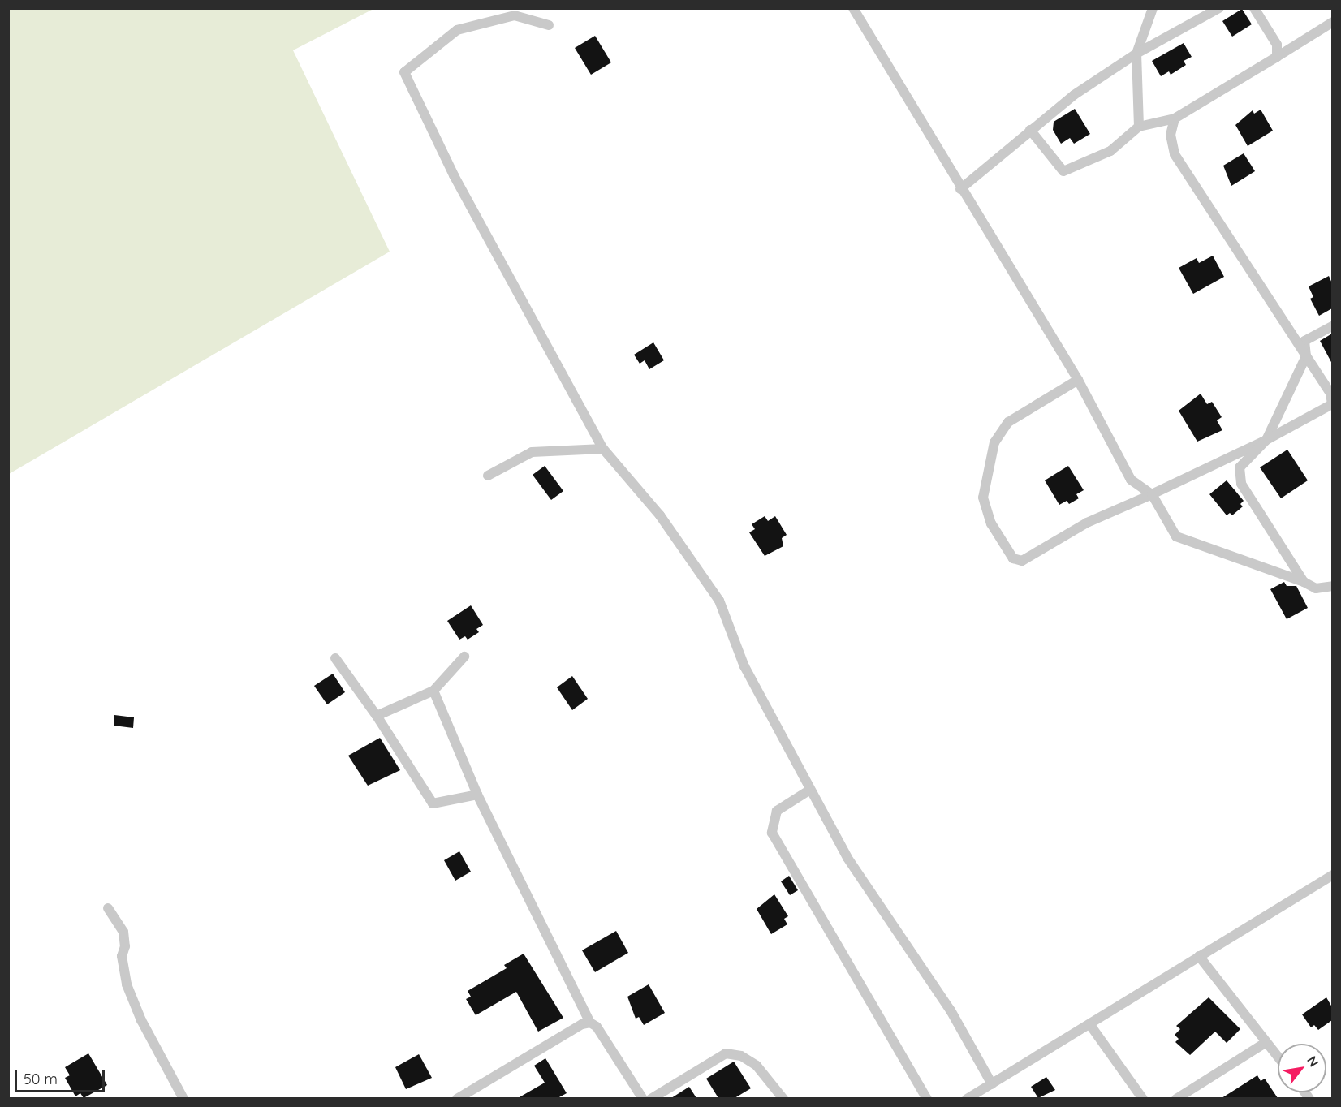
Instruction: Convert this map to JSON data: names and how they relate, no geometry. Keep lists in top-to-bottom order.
{
  "scale_bar": "50 m",
  "north": "top right"
}
